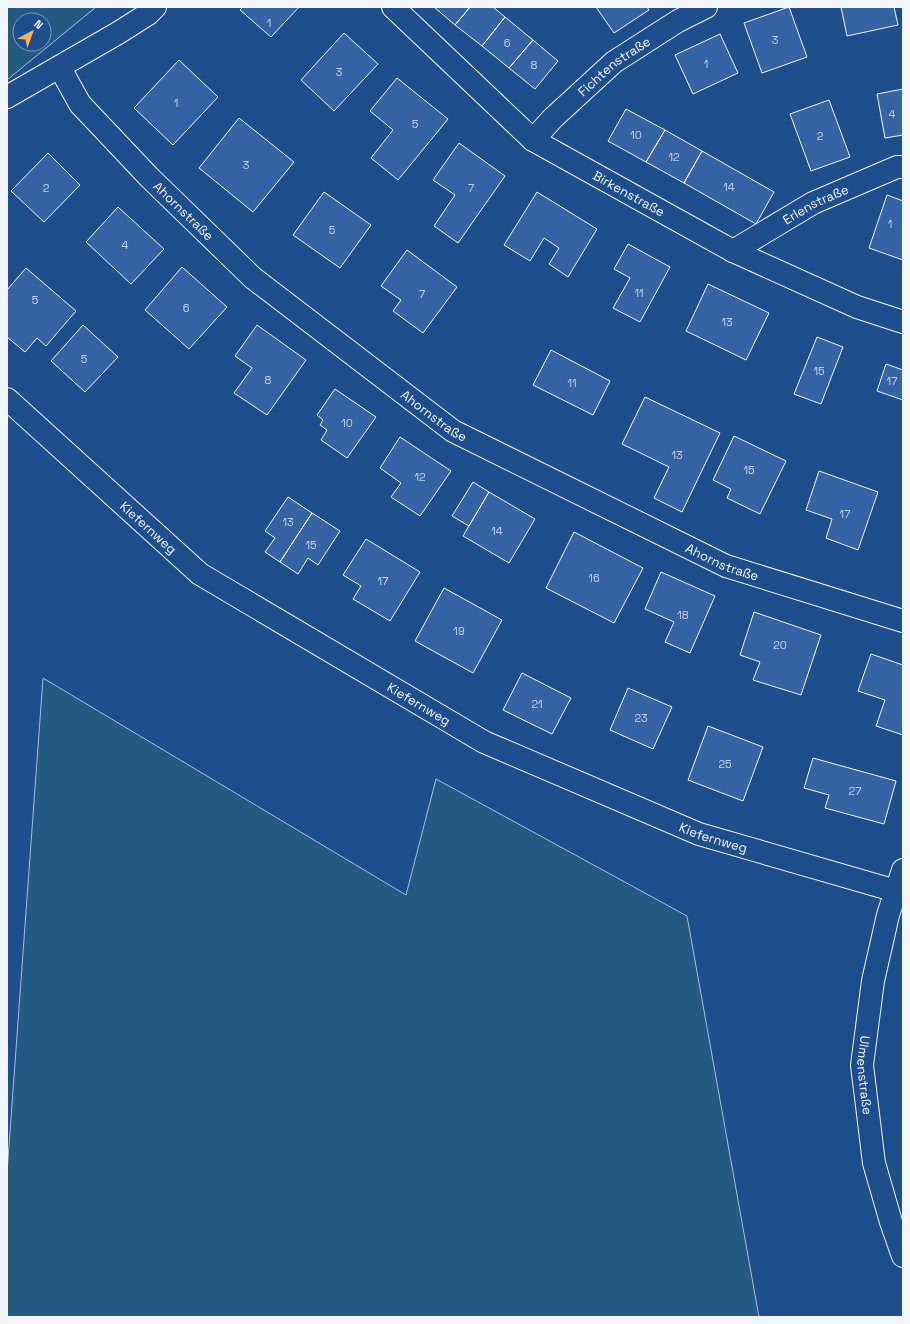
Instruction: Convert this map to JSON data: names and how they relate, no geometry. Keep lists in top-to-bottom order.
{
  "streets": {
    "street": [
      "Fichtenstraße",
      "Birkenstraße",
      "Erlenstraße",
      "Ahornstraße",
      "Kiefernweg",
      "Ulmenstraße"
    ]
  },
  "crossings": [
    ["Fichtenstraße", "Birkenstraße"],
    ["Birkenstraße", "Erlenstraße"],
    ["Kiefernweg", "Ulmenstraße"]
  ],
  "house_numbers": [
    "1",
    "3",
    "6",
    "1",
    "8",
    "3",
    "1",
    "4",
    "5",
    "10",
    "2",
    "12",
    "3",
    "14",
    "2",
    "7",
    "1",
    "5",
    "4",
    "11",
    "7",
    "5",
    "6",
    "13",
    "5",
    "15",
    "8",
    "17",
    "11",
    "10",
    "13",
    "15",
    "12",
    "17",
    "13",
    "14",
    "15",
    "16",
    "17",
    "18",
    "19",
    "20",
    "21",
    "23",
    "25",
    "27"
  ],
  "north": "top right"
}
